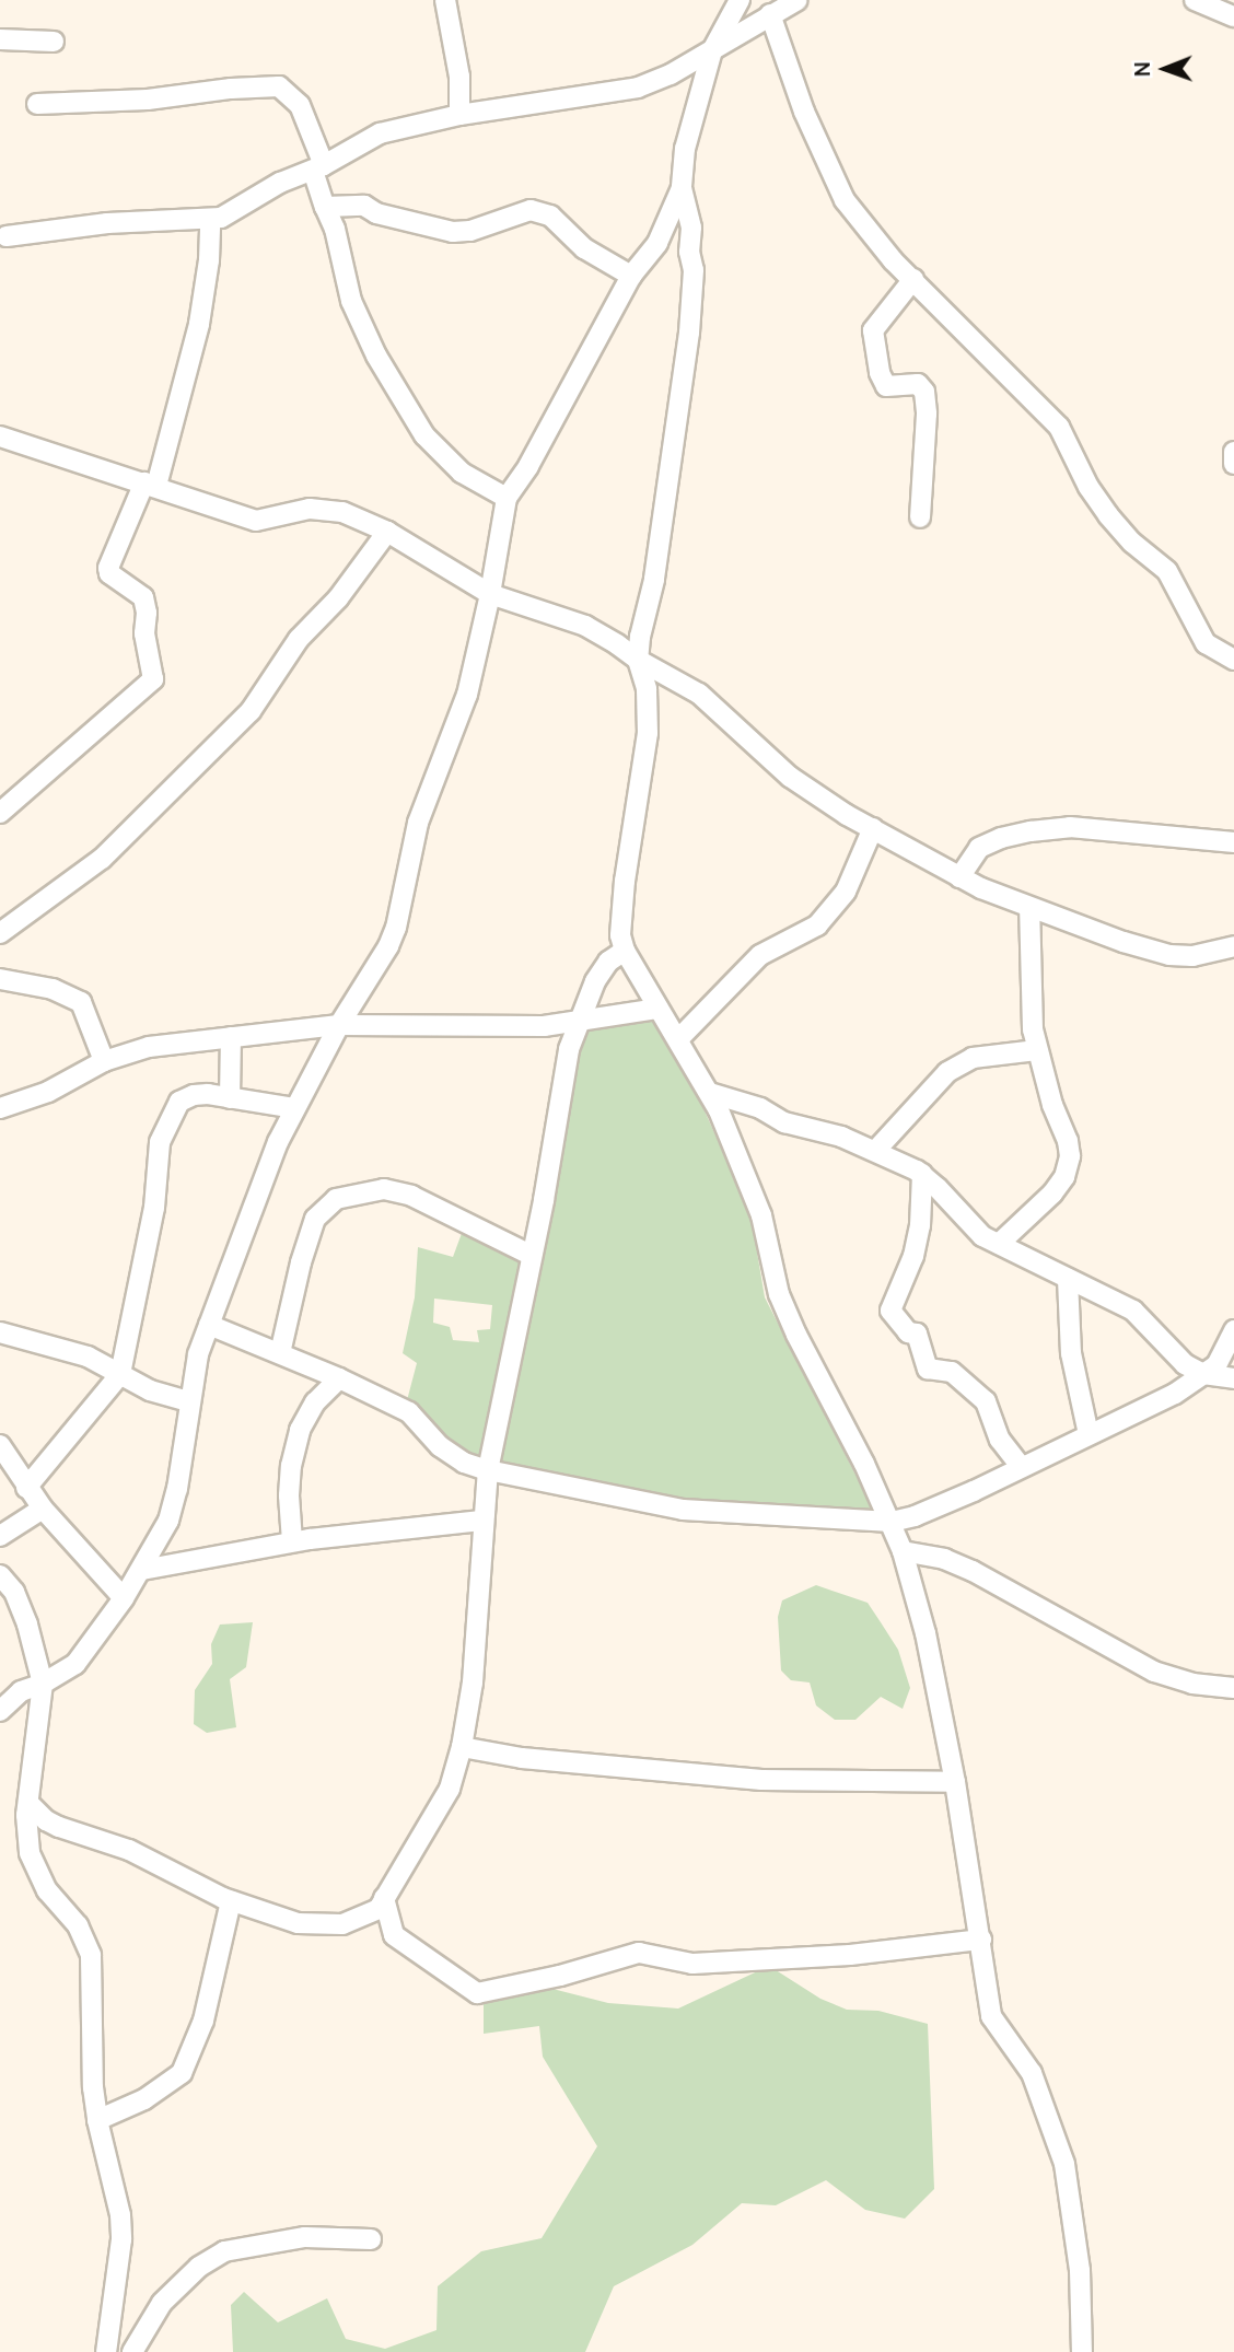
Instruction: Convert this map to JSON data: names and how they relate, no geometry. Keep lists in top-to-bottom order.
{
  "north": "left"
}
